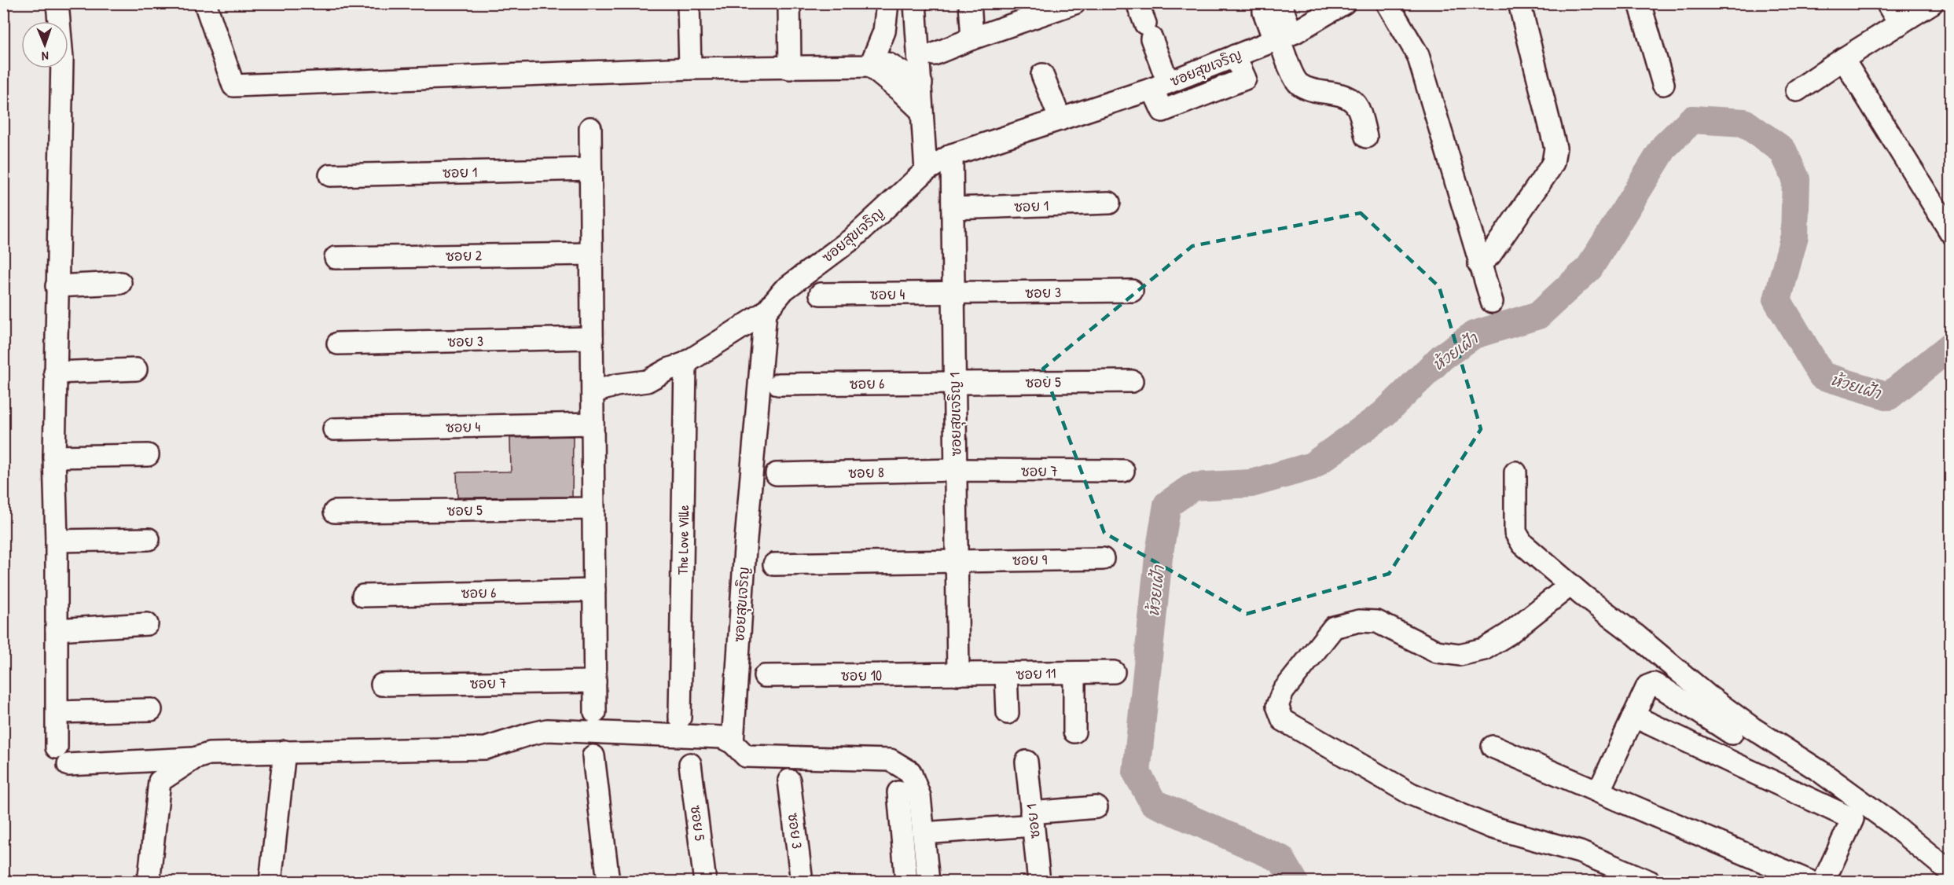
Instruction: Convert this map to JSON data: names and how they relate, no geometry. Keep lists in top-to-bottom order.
{
  "streets": {
    "street": [
      "ซอยสุขเจริญ",
      "ซอย 1",
      "ซอย 2",
      "ซอย 3",
      "ซอย 4",
      "ซอย 5",
      "ซอย 6",
      "ซอยสุขเจริญ 1",
      "ซอย 7",
      "ซอย 8",
      "The Love Ville",
      "ซอย 9",
      "ซอย 11",
      "ซอย 10"
    ]
  },
  "crossings": [
    ["ซอยสุขเจริญ", "ซอยสุขเจริญ 1"],
    ["ซอย 1", "ซอยสุขเจริญ 1"],
    ["ซอย 3", "ซอย 4"],
    ["ซอย 3", "ซอยสุขเจริญ 1"],
    ["ซอย 4", "ซอยสุขเจริญ 1"],
    ["ซอย 5", "ซอย 6"],
    ["ซอย 5", "ซอยสุขเจริญ 1"],
    ["ซอย 6", "ซอยสุขเจริญ 1"],
    ["ซอยสุขเจริญ 1", "ซอย 7"],
    ["ซอยสุขเจริญ 1", "ซอย 8"],
    ["ซอยสุขเจริญ 1", "ซอย 9"],
    ["ซอยสุขเจริญ 1", "ซอย 11"],
    ["ซอยสุขเจริญ 1", "ซอย 10"],
    ["ซอย 7", "ซอย 8"],
    ["ซอย 11", "ซอย 10"]
  ],
  "water": ["ห้วยเฝ้า"],
  "north": "bottom"
}
